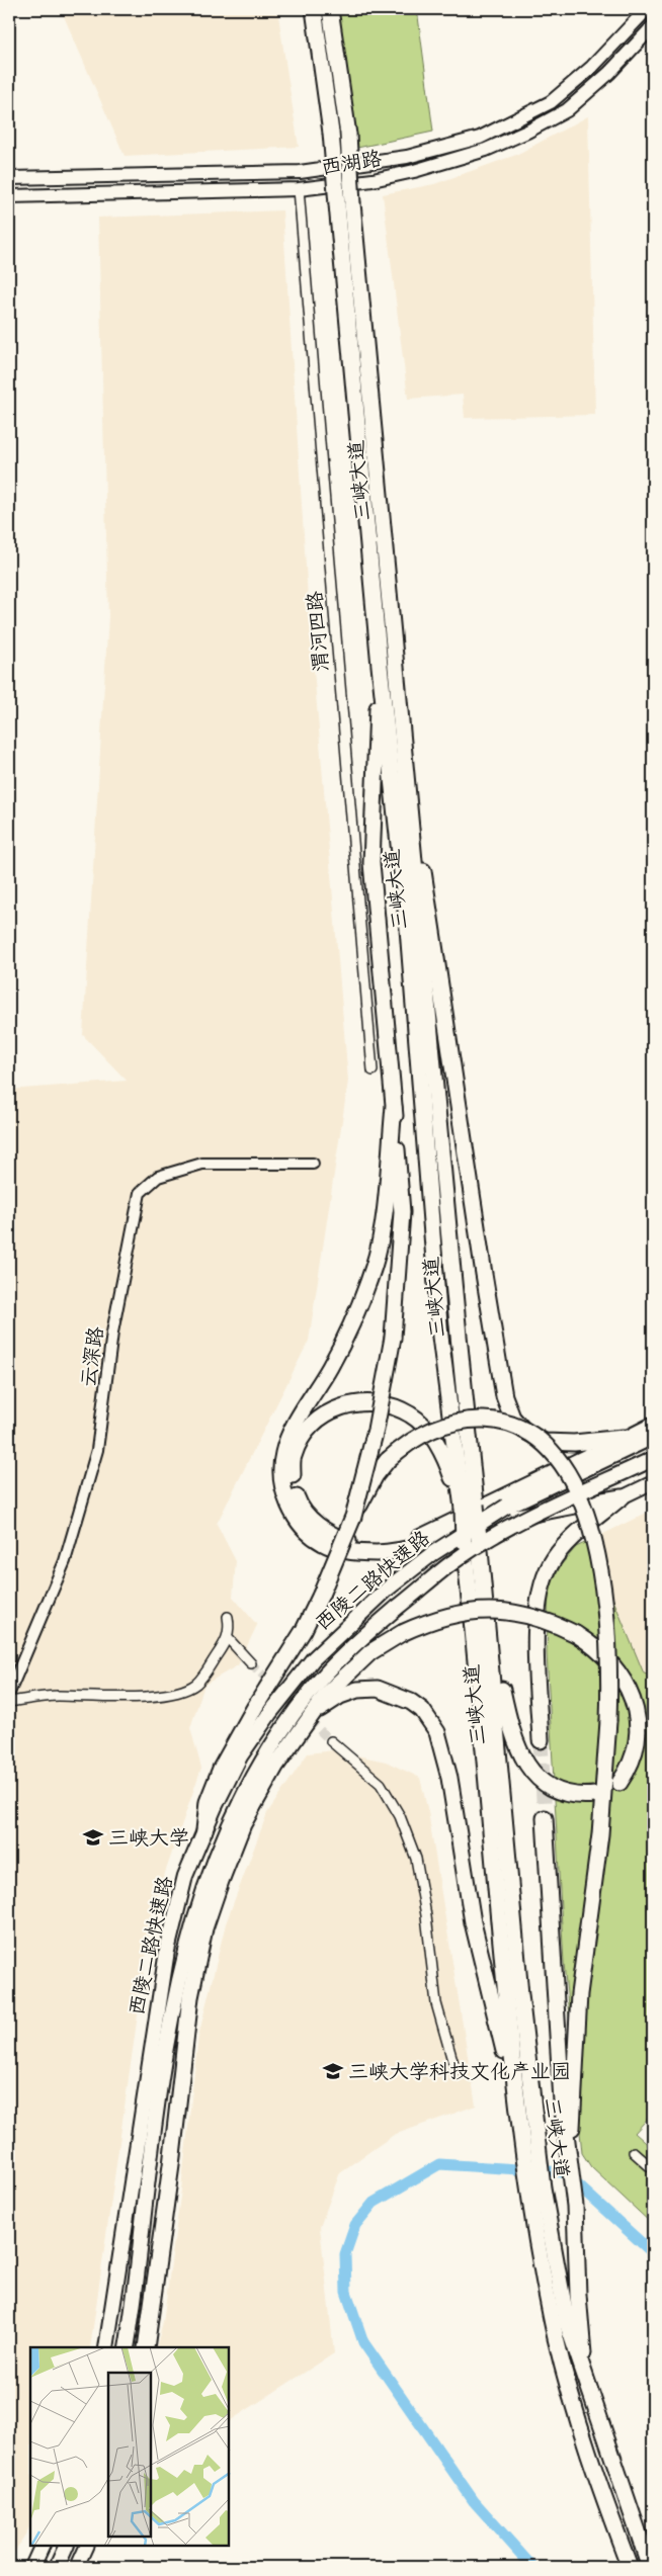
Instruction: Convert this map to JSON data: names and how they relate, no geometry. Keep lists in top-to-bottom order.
{
  "streets": {
    "highway": ["三峡大道", "西陵二路快速路"],
    "main road": ["西湖路"],
    "street": ["渭河四路", "云深路"]
  },
  "crossings": [
    ["西湖路", "渭河四路"]
  ],
  "places": {
    "school or university": ["三峡大学", "三峡大学科技文化产业园"]
  }
}
